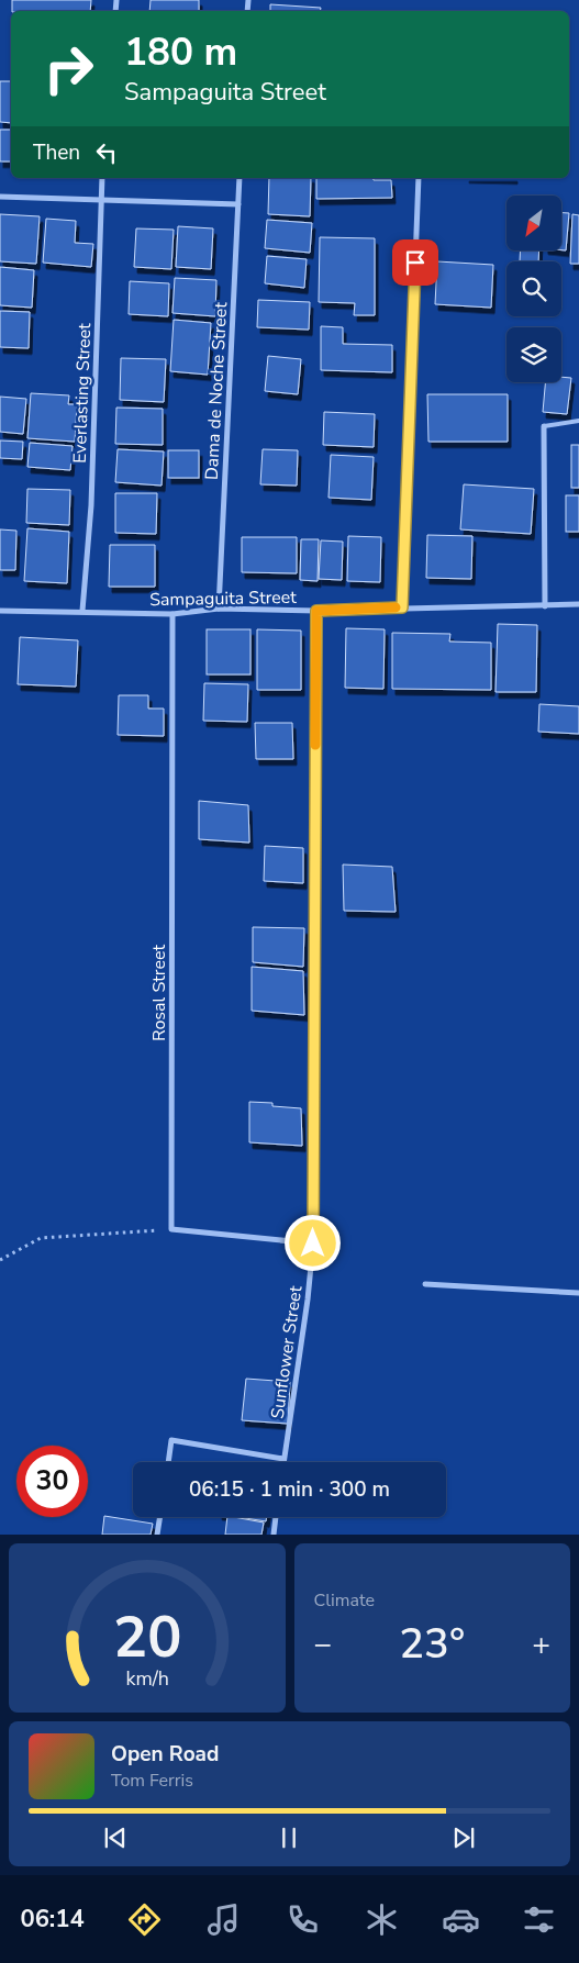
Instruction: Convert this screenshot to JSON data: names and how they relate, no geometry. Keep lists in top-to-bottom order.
{
  "streets": {
    "street": [
      "Dama de Noche Street",
      "Everlasting Street",
      "Sampaguita Street",
      "Rosal Street",
      "Sunflower Street"
    ]
  },
  "crossings": [
    ["Dama de Noche Street", "Sampaguita Street"],
    ["Everlasting Street", "Sampaguita Street"],
    ["Sampaguita Street", "Rosal Street"],
    ["Sampaguita Street", "Sunflower Street"]
  ],
  "north": "bottom left",
  "page": {
    "turn": ["180 m", "Sampaguita Street"],
    "then": "Then",
    "limit": "30",
    "trip": "06:15 · 1 min · 300 m",
    "tile": "Climate",
    "heat": ["−", "23°", "+"],
    "song": ["Open Road", "Tom Ferris"],
    "tabs": "06:14",
    "gauge": ["20", "km/h"]
  }
}
